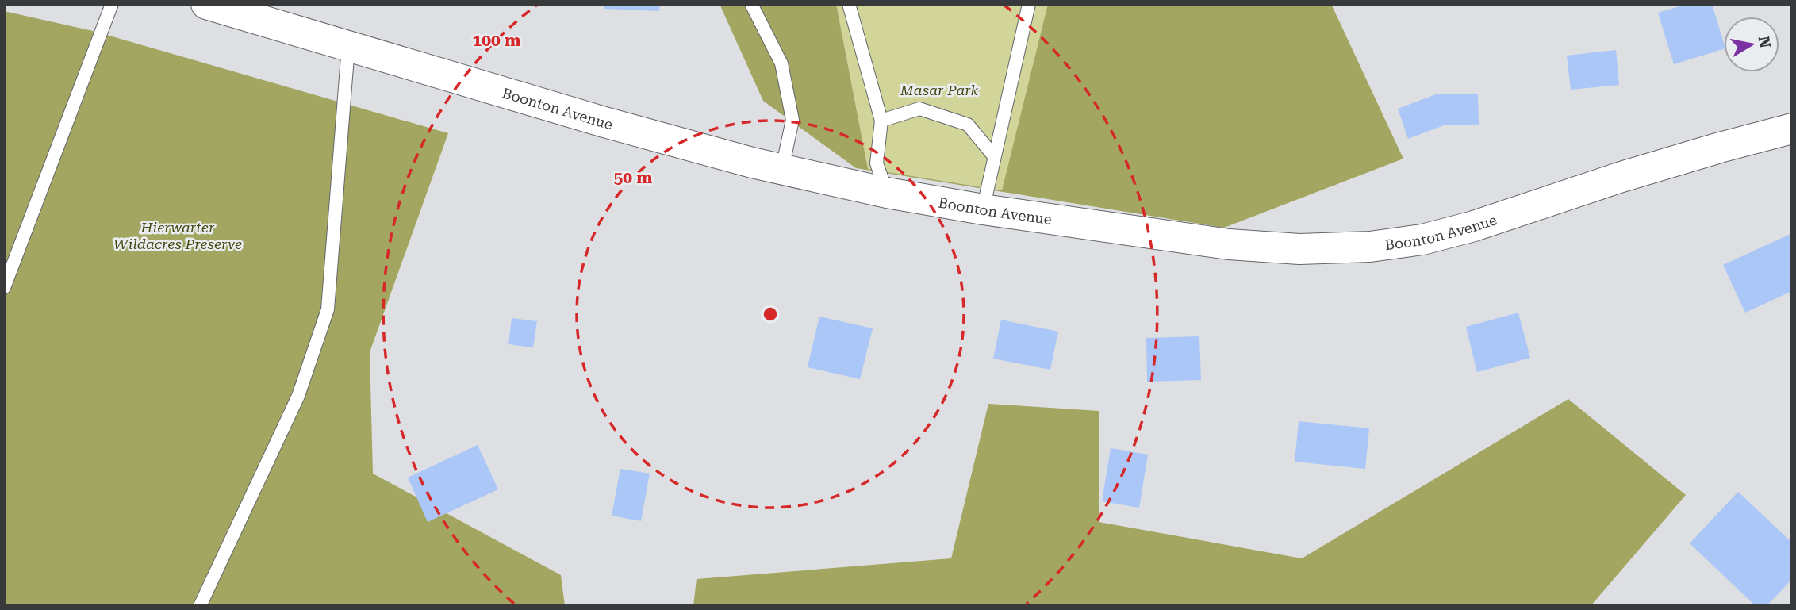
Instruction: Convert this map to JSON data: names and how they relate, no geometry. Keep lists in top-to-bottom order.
{
  "streets": {
    "main road": ["Boonton Avenue"]
  },
  "parks": ["Masar Park", "Hierwarter Wildacres Preserve"],
  "north": "right",
  "rings": ["100 m", "50 m"]
}
